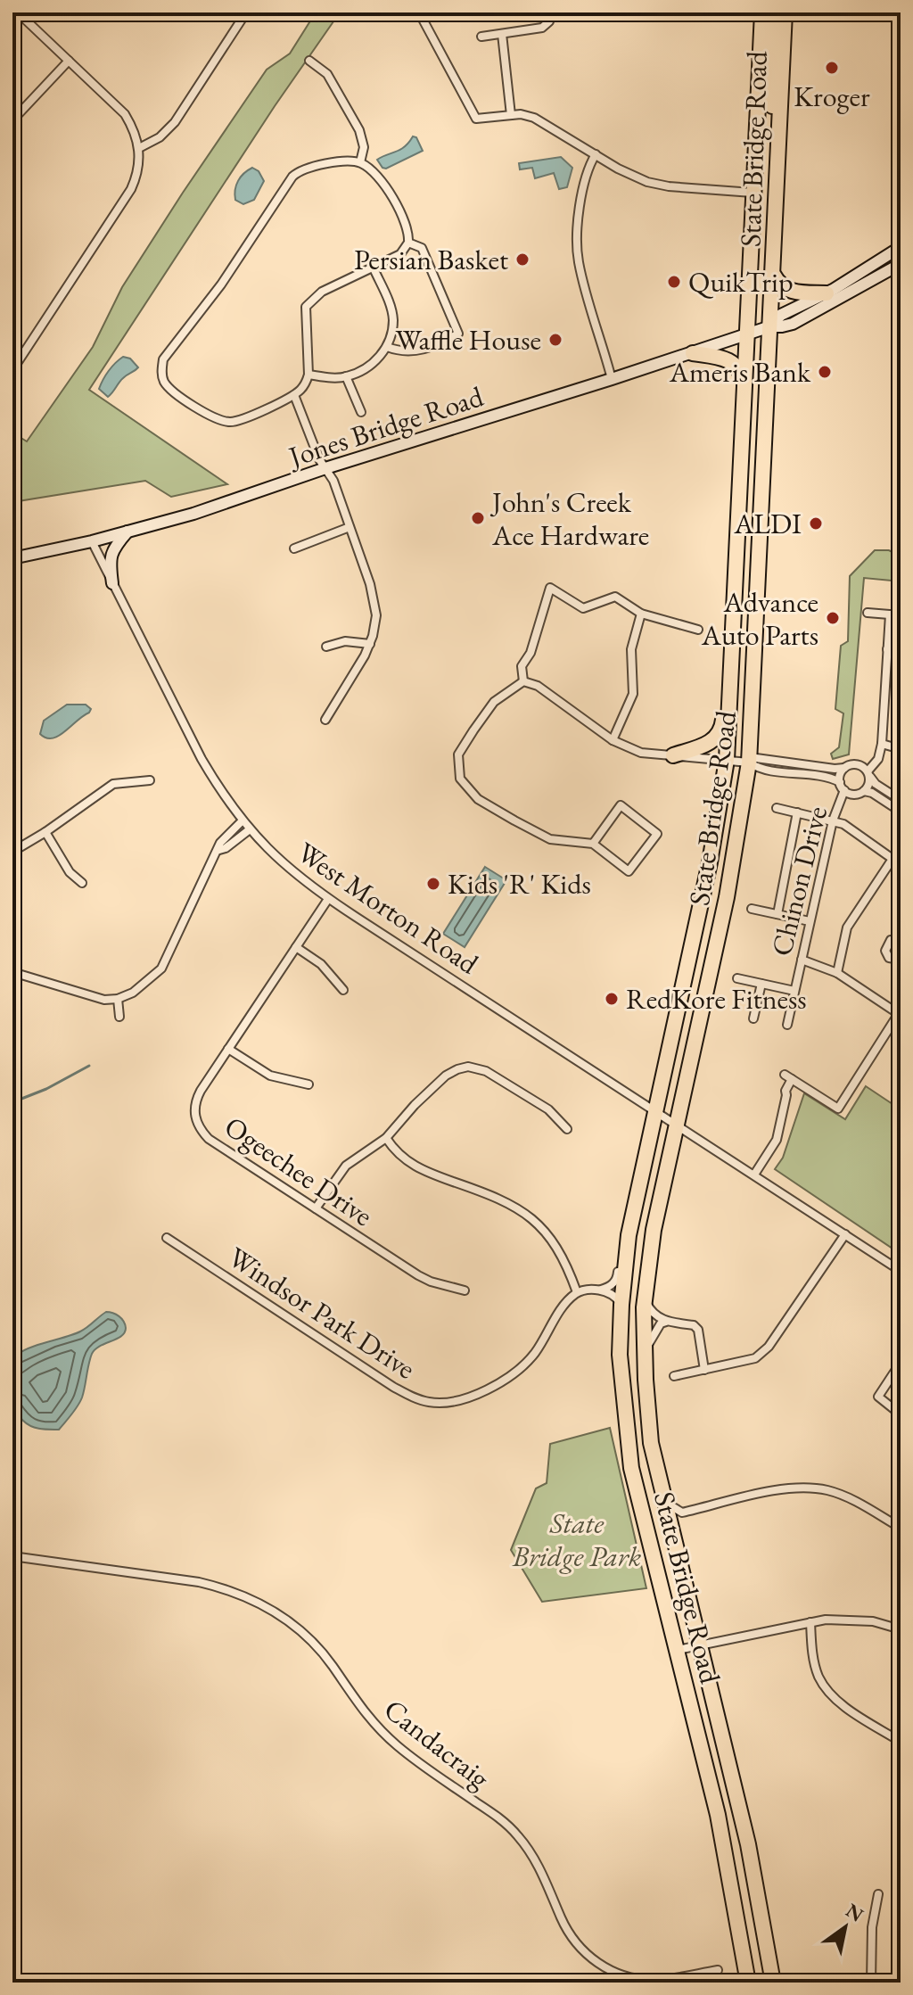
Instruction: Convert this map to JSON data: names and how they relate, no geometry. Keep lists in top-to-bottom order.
{
  "streets": {
    "highway": ["State Bridge Road"],
    "main road": ["Jones Bridge Road"],
    "street": [
      "Chinon Drive",
      "West Morton Road",
      "Ogeechee Drive",
      "Windsor Park Drive",
      "Candacraig"
    ]
  },
  "crossings": [
    ["State Bridge Road", "Jones Bridge Road"],
    ["State Bridge Road", "West Morton Road"],
    ["Jones Bridge Road", "West Morton Road"],
    ["West Morton Road", "Ogeechee Drive"]
  ],
  "parks": ["State Bridge Park"],
  "places": [
    "Kroger",
    "Persian Basket",
    "QuikTrip",
    "Waffle House",
    "Ameris Bank",
    "John's Creek Ace Hardware",
    "ALDI",
    "Advance Auto Parts",
    "Kids 'R' Kids",
    "RedKore Fitness"
  ],
  "north": "top right"
}
